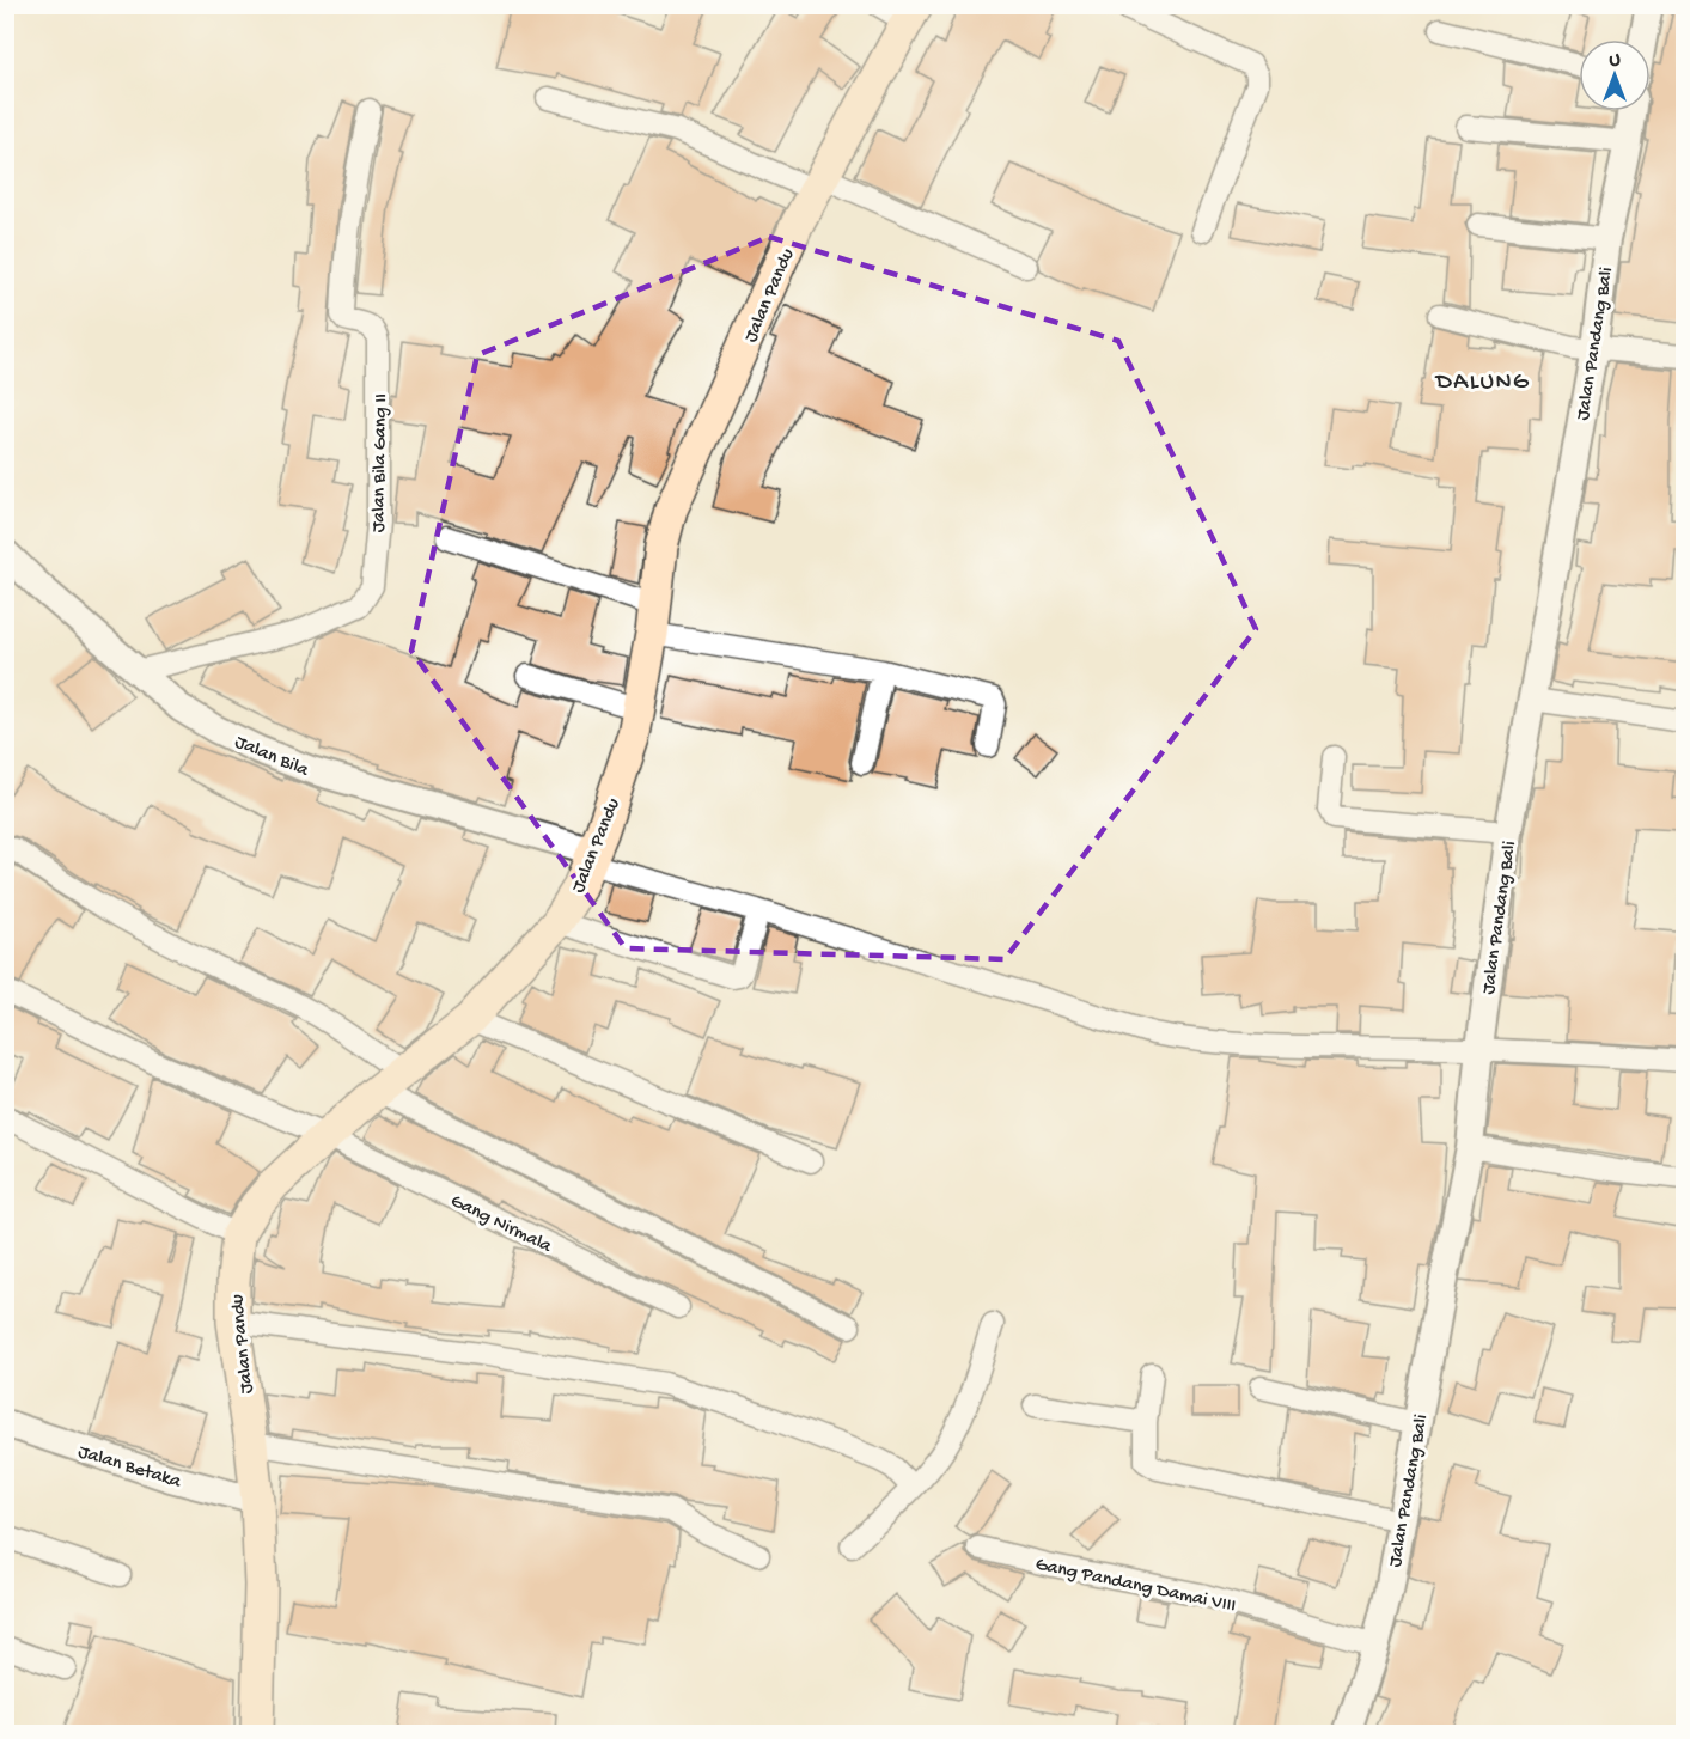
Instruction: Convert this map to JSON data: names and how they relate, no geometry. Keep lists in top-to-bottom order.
{
  "streets": {
    "main road": ["Jalan Pandu"],
    "street": [
      "Jalan Pandang Bali",
      "Jalan Bila Gang II",
      "Jalan Bila",
      "Gang Nirmala",
      "Jalan Betaka",
      "Gang Pandang Damai VIII"
    ]
  },
  "crossings": [
    ["Jalan Pandu", "Jalan Bila"],
    ["Jalan Pandu", "Gang Nirmala"],
    ["Jalan Pandu", "Jalan Betaka"],
    ["Jalan Pandang Bali", "Gang Pandang Damai VIII"],
    ["Jalan Bila Gang II", "Jalan Bila"]
  ],
  "districts": ["DALUNG"],
  "north": "top"
}
